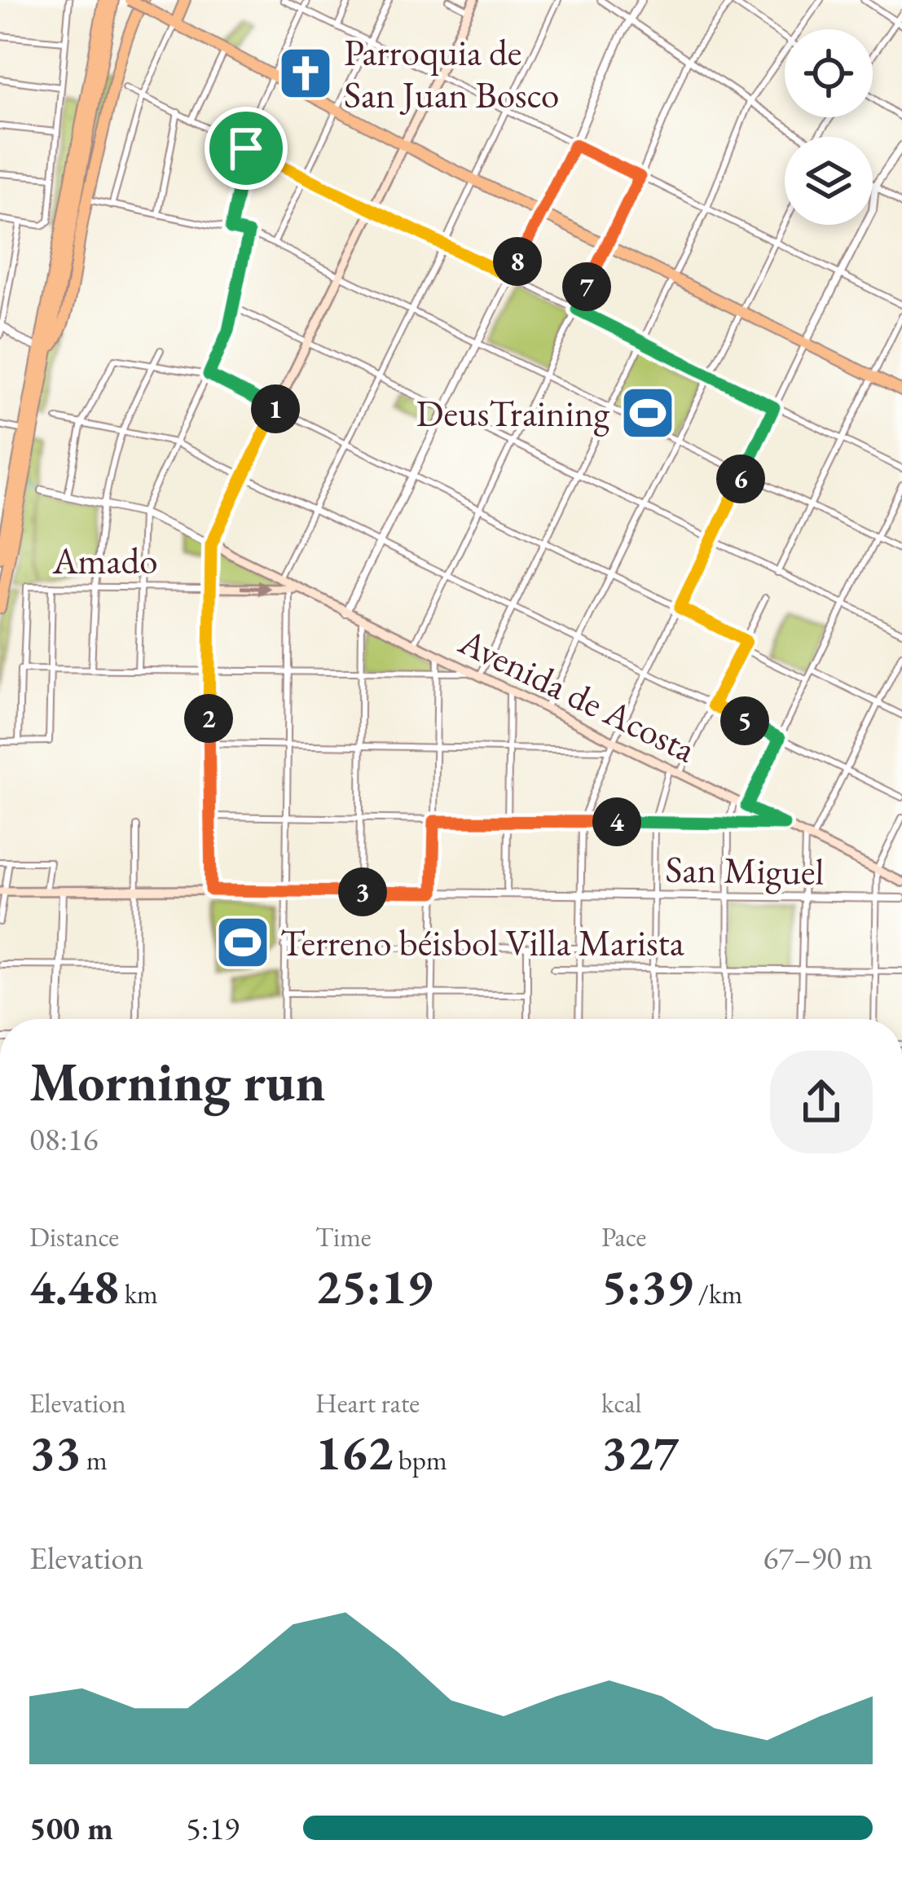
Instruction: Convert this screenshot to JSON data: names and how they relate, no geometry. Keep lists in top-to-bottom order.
{
  "streets": {
    "main road": ["Amado", "Avenida de Acosta", "San Miguel"]
  },
  "crossings": [
    ["Amado", "Avenida de Acosta"]
  ],
  "places": {
    "church": ["Parroquia de San Juan Bosco"],
    "sports": ["DeusTraining", "Terreno béisbol Villa Marista"]
  },
  "page": {
    "pins": [
      "8",
      "7",
      "1",
      "6",
      "2",
      "5",
      "4",
      "3"
    ],
    "heading": ["Morning run", "08:16"],
    "stats": [
      ["Distance", "4.48 km"],
      ["Time", "25:19"],
      ["Pace", "5:39 /km"],
      ["Elevation", "33 m"],
      ["Heart rate", "162 bpm"],
      ["kcal", "327"]
    ],
    "chart": ["Elevation", "67–90 m"],
    "list": [
      {
        "name": "500 m",
        "note": "5:19"
      }
    ]
  }
}
